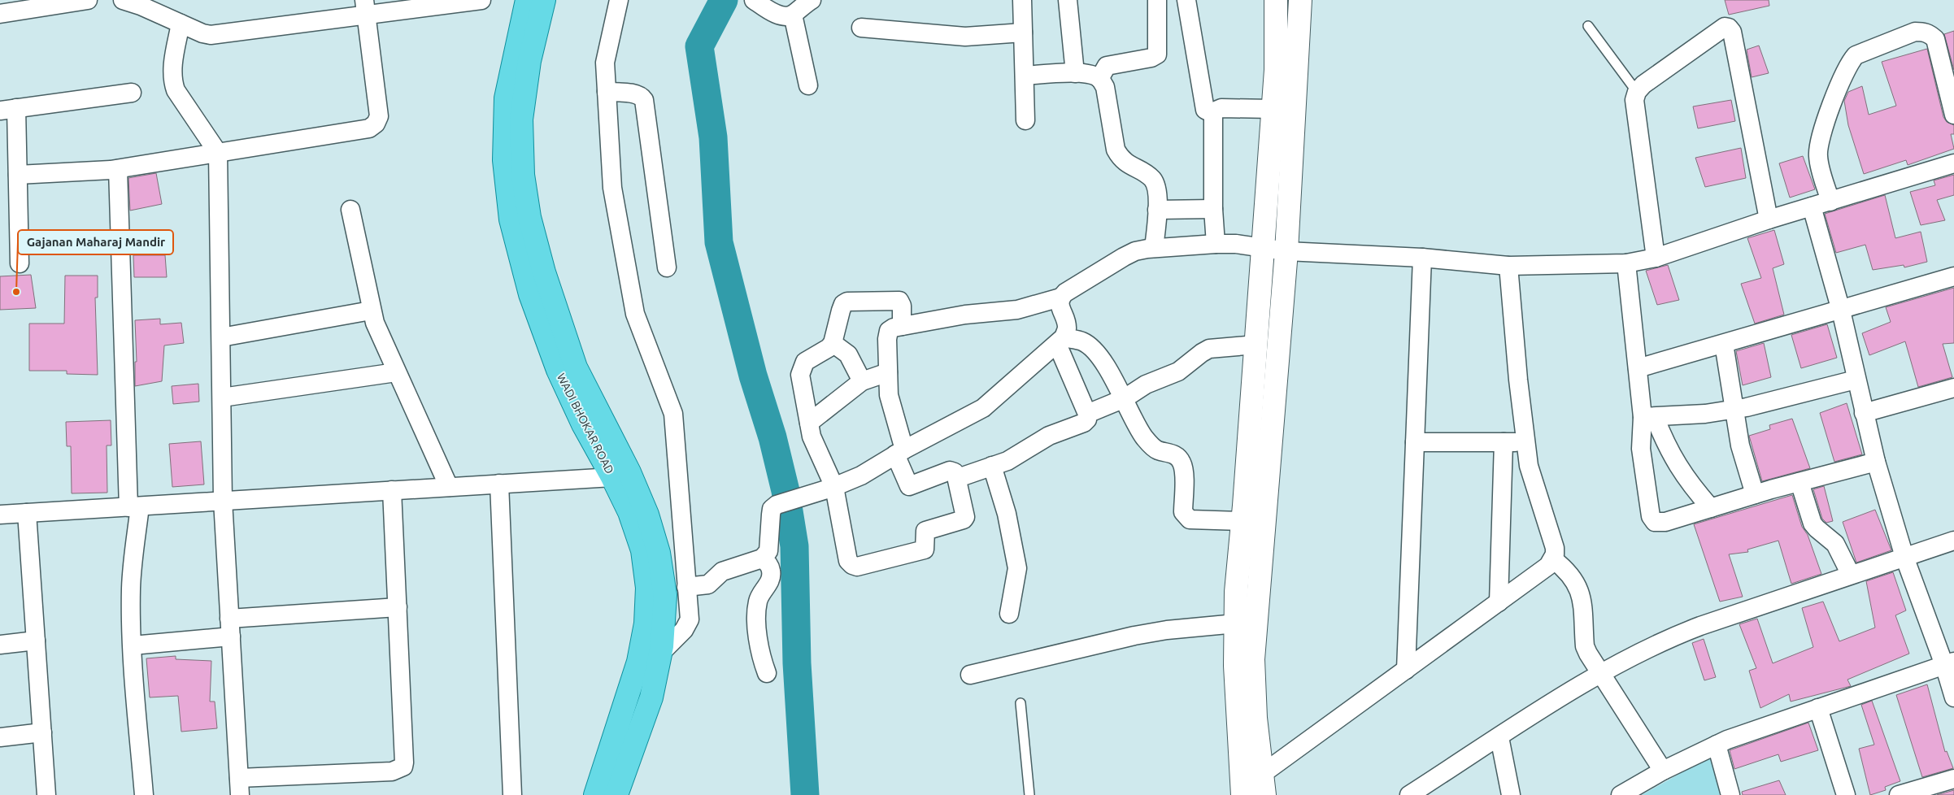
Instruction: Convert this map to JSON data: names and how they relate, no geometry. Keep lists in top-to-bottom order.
{
  "streets": {
    "main road": ["WADI BHOKAR ROAD"]
  },
  "places": ["Gajanan Maharaj Mandir"]
}
